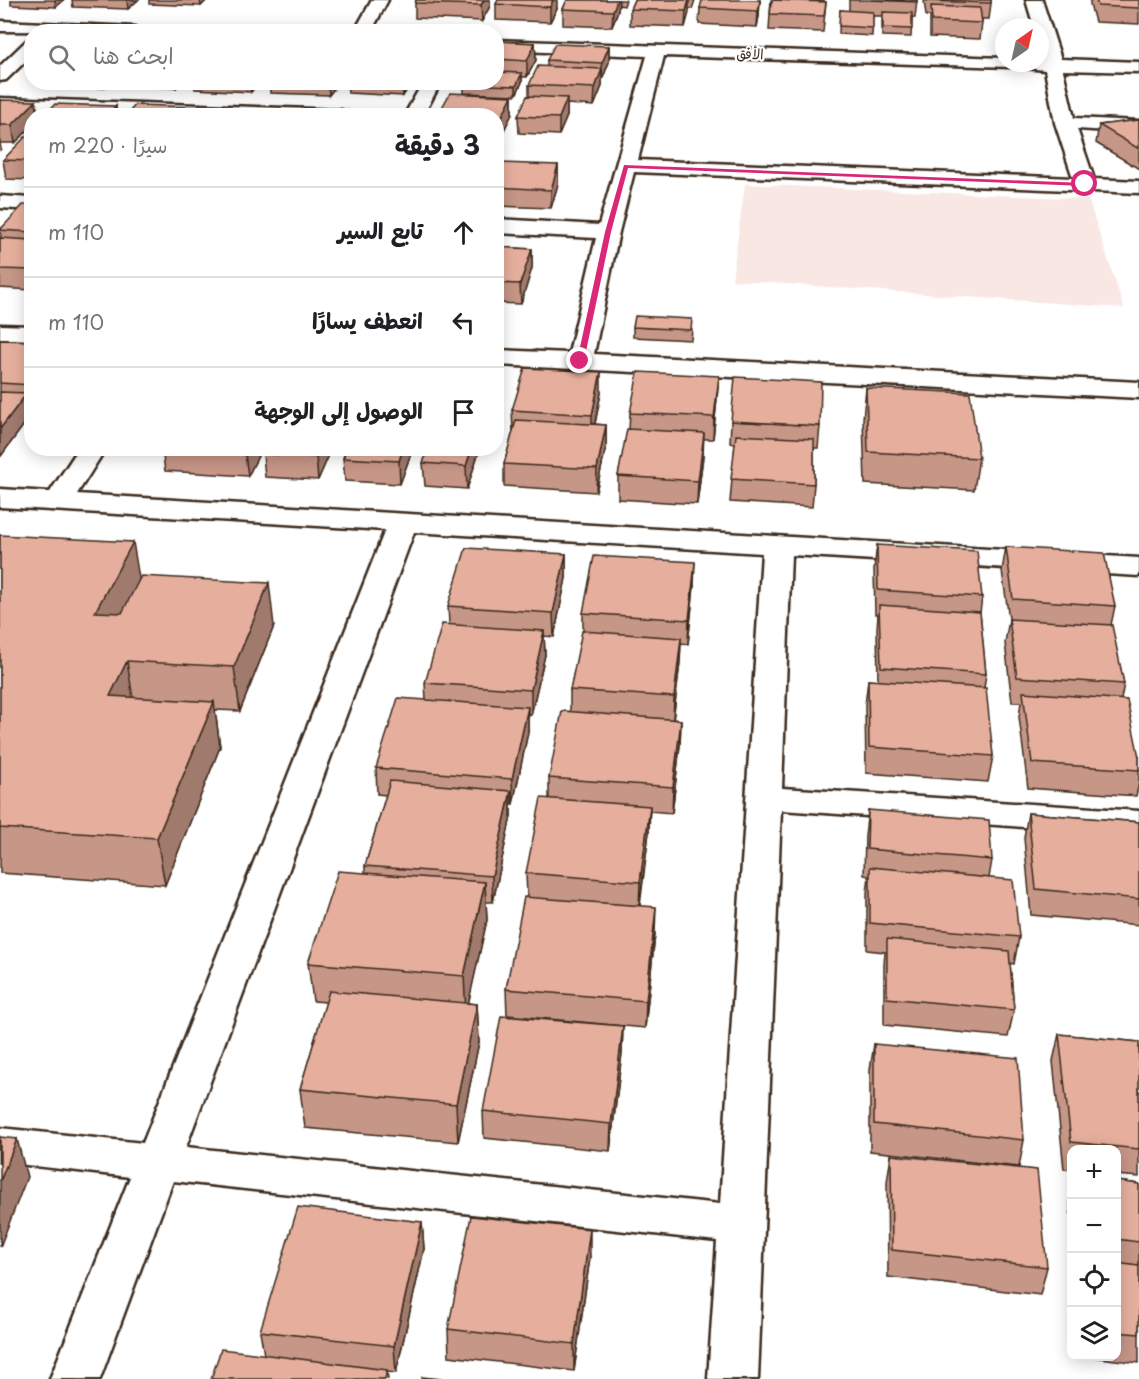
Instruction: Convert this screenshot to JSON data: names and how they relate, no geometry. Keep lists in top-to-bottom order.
{
  "streets": {
    "street": ["الأفق"]
  },
  "north": "top right",
  "page": {
    "search": "ابحث هنا",
    "heading": ["3 دقيقة", "سيرًا · 220 m"],
    "list": [
      ["تابع السير", "110 m"],
      ["انعطف يسارًا", "110 m"],
      "الوصول إلى الوجهة"
    ],
    "map_buttons": ["+", "−"]
  }
}
